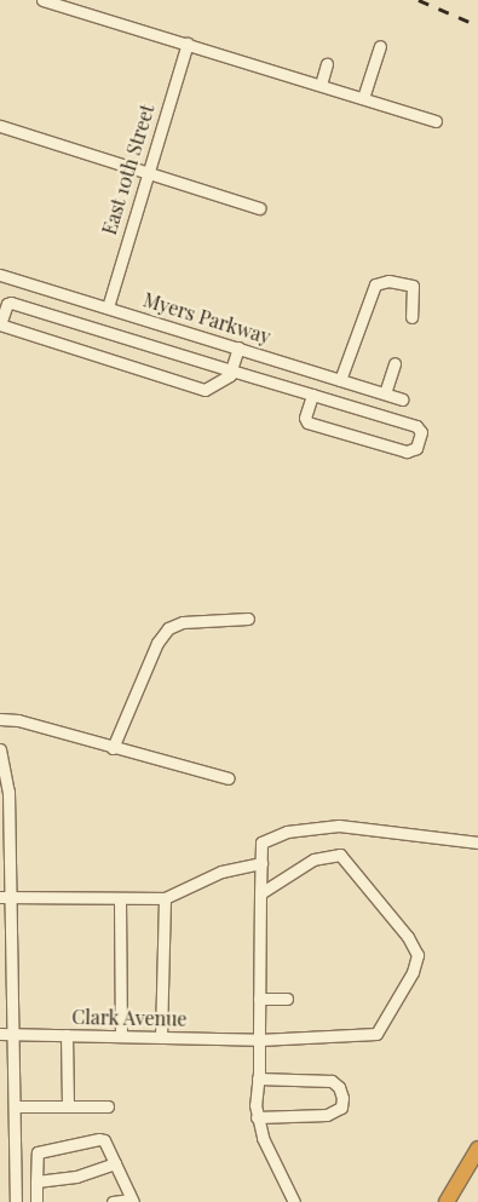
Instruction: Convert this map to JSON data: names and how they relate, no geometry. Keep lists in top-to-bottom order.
{
  "streets": {
    "street": ["East 10th Street", "Myers Parkway", "Clark Avenue"]
  },
  "crossings": [
    ["East 10th Street", "Myers Parkway"]
  ]
}
